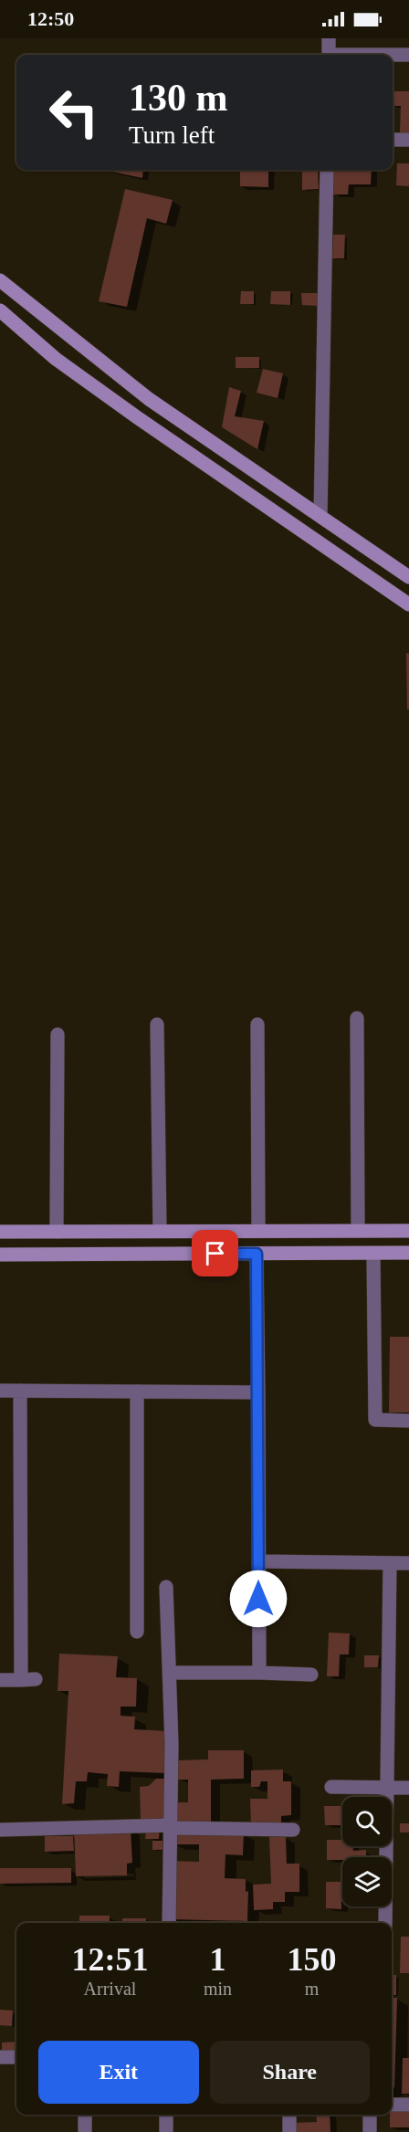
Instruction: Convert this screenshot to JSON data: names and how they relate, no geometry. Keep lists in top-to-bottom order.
{
  "page": {
    "status": "12:50",
    "turn": ["130 m", "Turn left"],
    "eta": [
      "12:51",
      "Arrival",
      "1",
      "min",
      "150",
      "m"
    ],
    "buttons": ["Exit", "Share"]
  }
}
